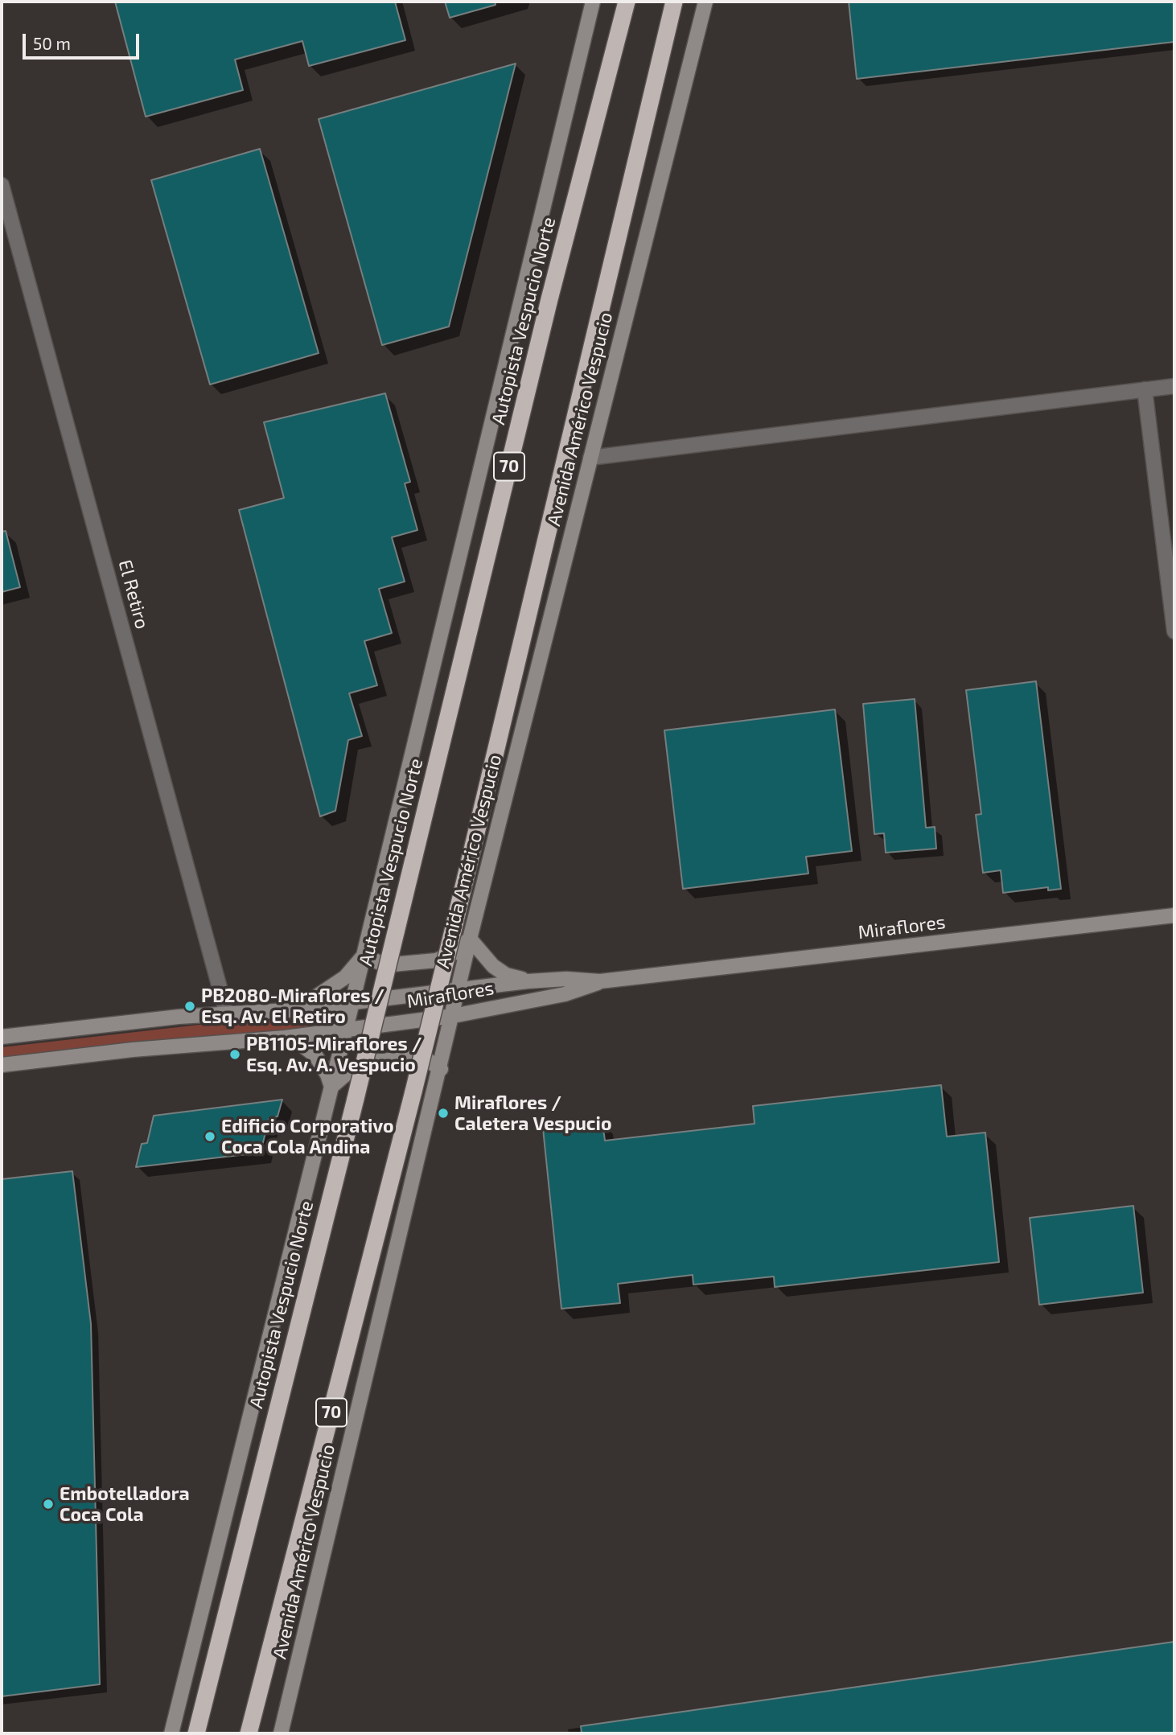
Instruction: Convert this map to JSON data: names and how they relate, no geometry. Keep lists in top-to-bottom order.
{
  "streets": {
    "highway": ["Autopista Vespucio Norte", "70"],
    "main road": ["Avenida Américo Vespucio", "Miraflores"],
    "street": ["El Retiro"]
  },
  "crossings": [
    ["Avenida Américo Vespucio", "Miraflores"],
    ["El Retiro", "Miraflores"]
  ],
  "places": [
    "PB2080-Miraflores / Esq. Av. El Retiro",
    "PB1105-Miraflores / Esq. Av. A. Vespucio",
    "Miraflores / Caletera Vespucio",
    "Edificio Corporativo Coca Cola Andina",
    "Embotelladora Coca Cola"
  ],
  "scale_bar": "50 m"
}
